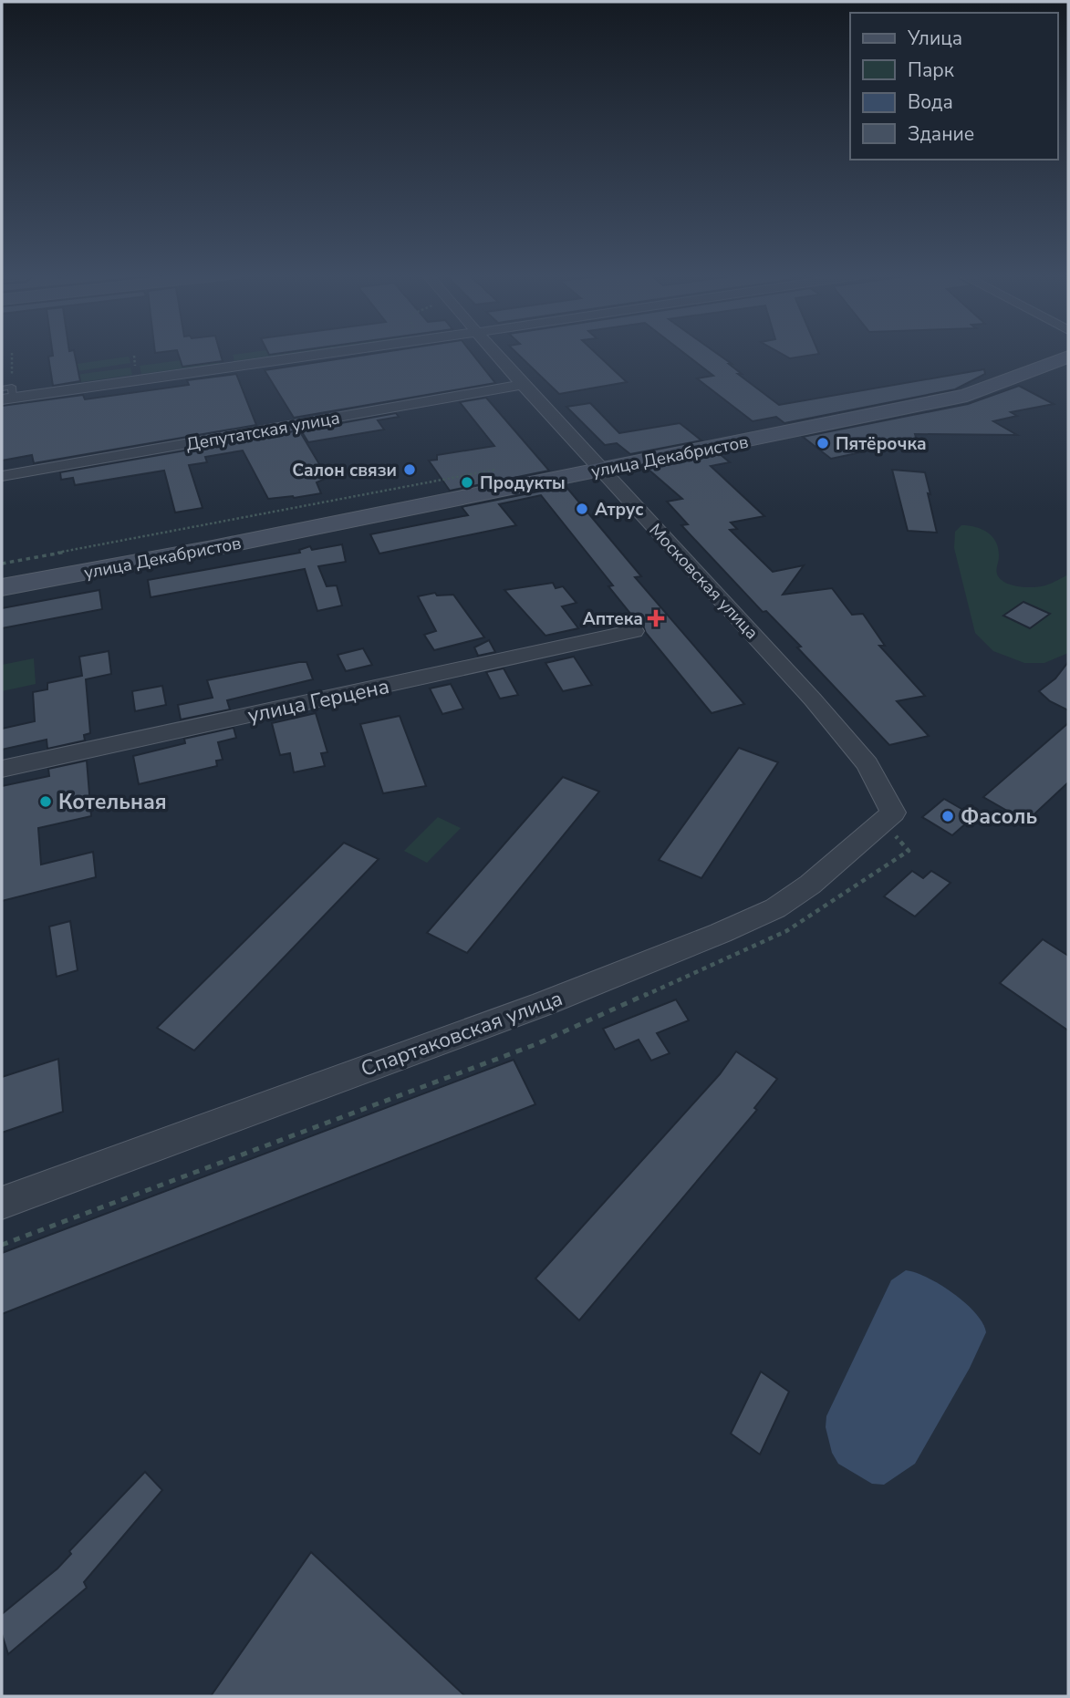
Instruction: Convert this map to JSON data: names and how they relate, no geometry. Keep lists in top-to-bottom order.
{
  "streets": {
    "street": [
      "Депутатская улица",
      "улица Декабристов",
      "Московская улица",
      "улица Герцена",
      "Спартаковская улица"
    ]
  },
  "crossings": [
    ["Депутатская улица", "Московская улица"],
    ["улица Декабристов", "Московская улица"],
    ["Московская улица", "Спартаковская улица"]
  ],
  "places": {
    "other": [
      "Пятёрочка",
      "Салон связи",
      "Продукты",
      "Атрус",
      "Котельная",
      "Фасоль"
    ],
    "health": ["Аптека"]
  },
  "legend": [
    "Улица",
    "Парк",
    "Вода",
    "Здание"
  ]
}
